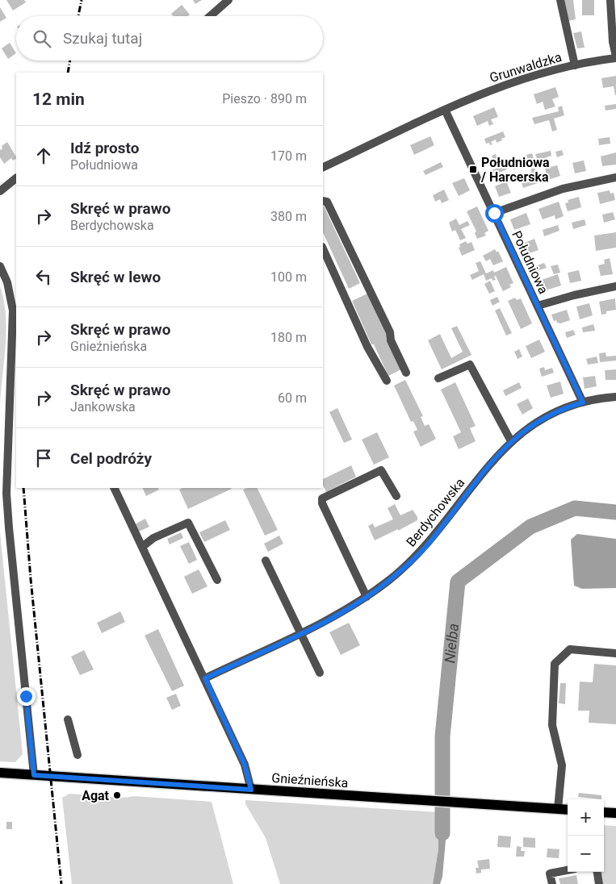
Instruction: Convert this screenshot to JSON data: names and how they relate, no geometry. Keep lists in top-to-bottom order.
{
  "streets": {
    "main road": ["Gnieźnieńska"],
    "street": ["Grunwaldzka", "Południowa", "Berdychowska"]
  },
  "crossings": [
    ["Grunwaldzka", "Południowa"],
    ["Południowa", "Berdychowska"]
  ],
  "water": ["Nielba"],
  "places": {
    "transit": ["Południowa / Harcerska"],
    "other": ["Agat"]
  },
  "page": {
    "search": "Szukaj tutaj",
    "heading": ["12 min", "Pieszo · 890 m"],
    "list": [
      ["Idź prosto", "Południowa", "170 m"],
      ["Skręć w prawo", "Berdychowska", "380 m"],
      ["Skręć w lewo", "100 m"],
      ["Skręć w prawo", "Gnieźnieńska", "180 m"],
      ["Skręć w prawo", "Jankowska", "60 m"],
      "Cel podróży"
    ],
    "map_buttons": ["+", "−"]
  }
}
